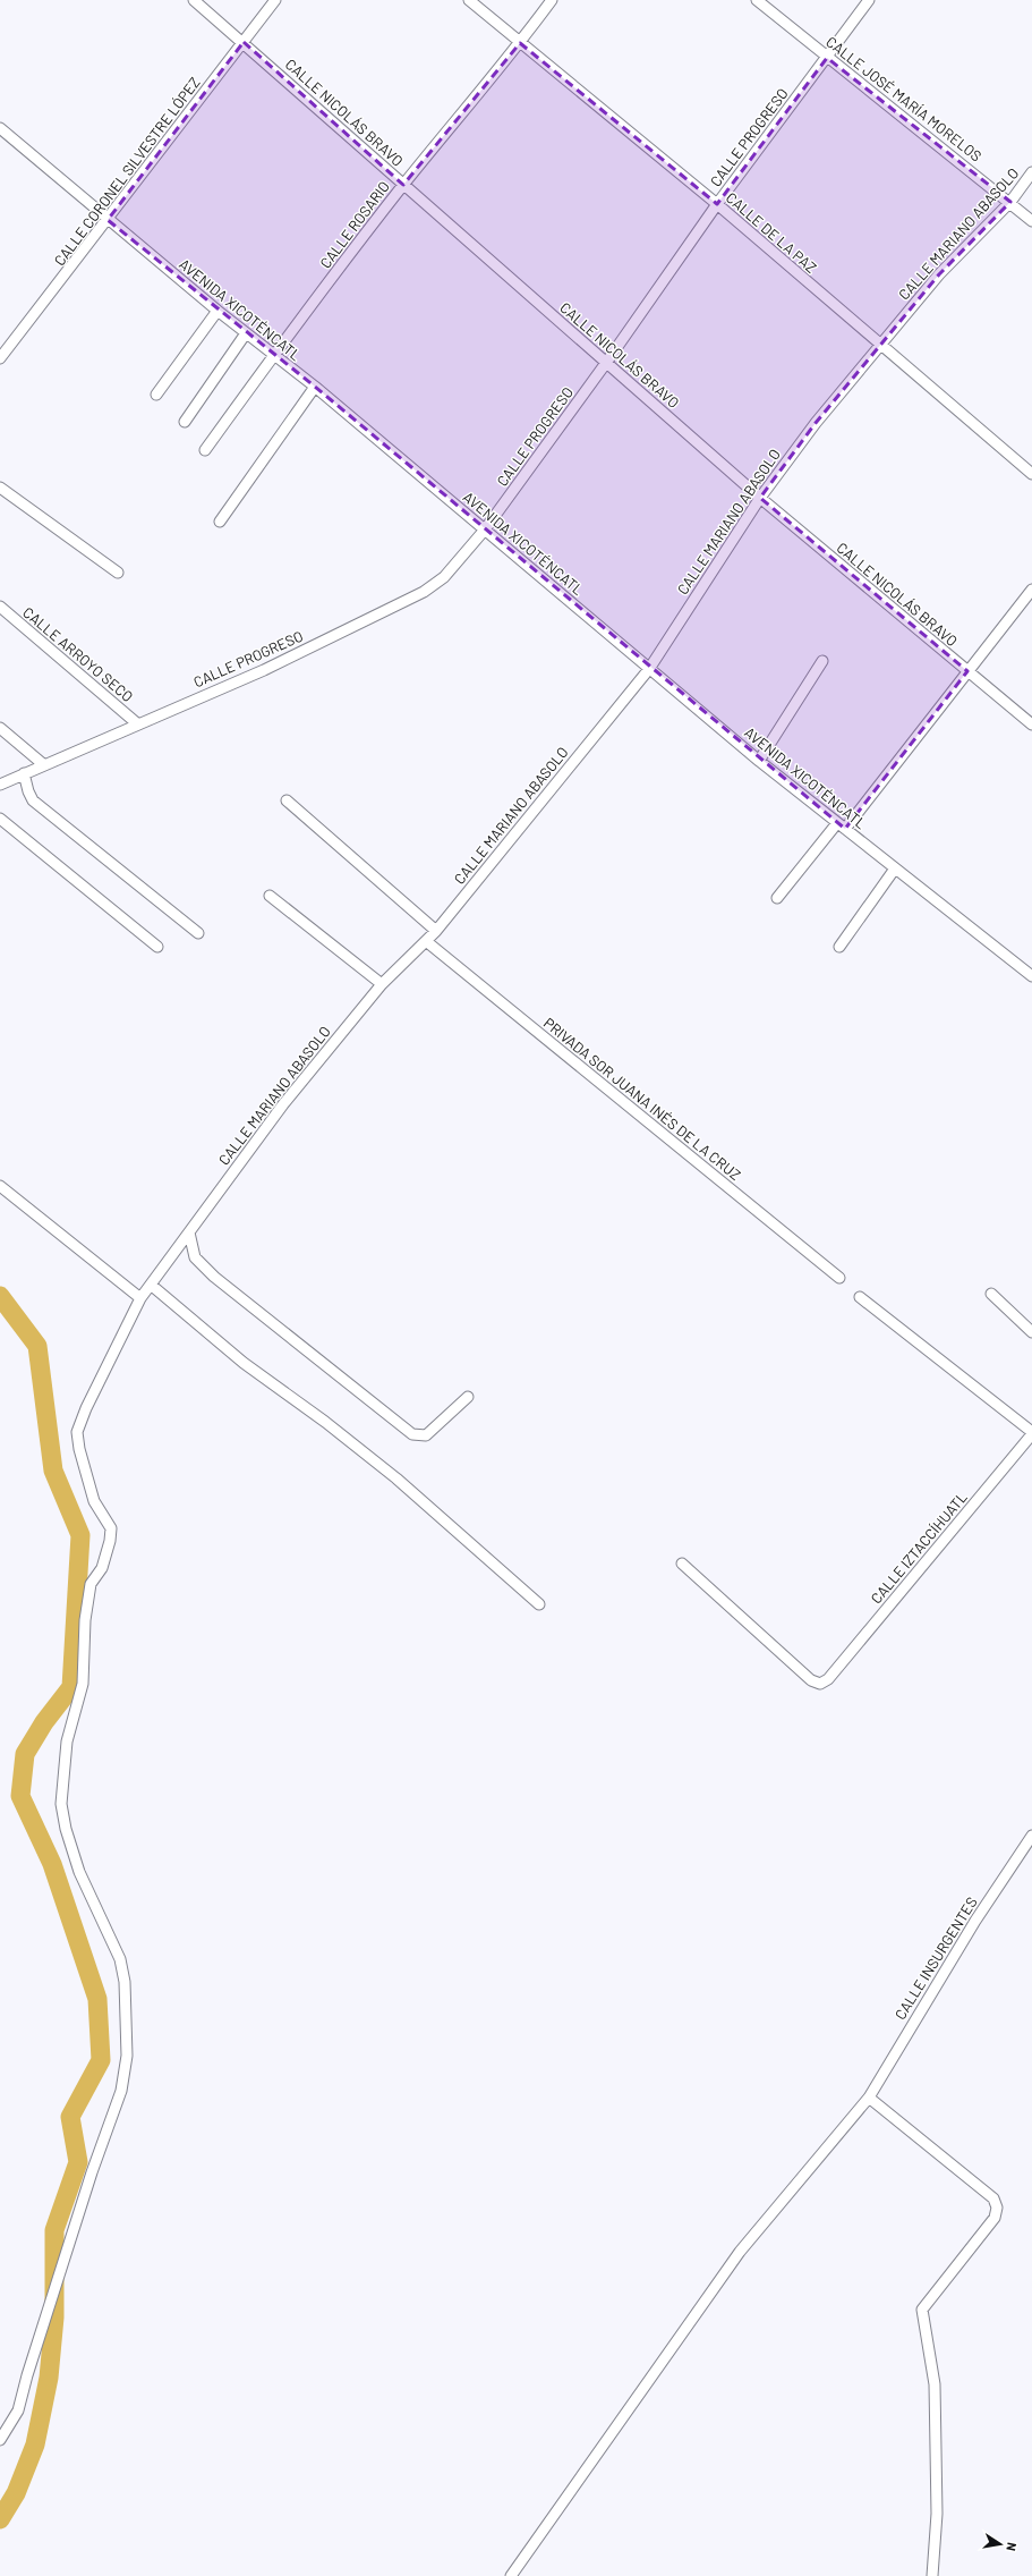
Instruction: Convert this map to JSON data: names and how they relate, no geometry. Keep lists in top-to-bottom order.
{
  "streets": {
    "street": [
      "CALLE JOSÉ MARÍA MORELOS",
      "CALLE NICOLÁS BRAVO",
      "CALLE PROGRESO",
      "CALLE CORONEL SILVESTRE LÓPEZ",
      "CALLE ROSARIO",
      "CALLE DE LA PAZ",
      "CALLE MARIANO ABASOLO",
      "AVENIDA XICOTÉNCATL",
      "CALLE ARROYO SECO",
      "PRIVADA SOR JUANA INÉS DE LA CRUZ",
      "CALLE IZTACCÍHUATL",
      "CALLE INSURGENTES"
    ]
  },
  "crossings": [
    ["CALLE JOSÉ MARÍA MORELOS", "CALLE PROGRESO"],
    ["CALLE JOSÉ MARÍA MORELOS", "CALLE MARIANO ABASOLO"],
    ["CALLE NICOLÁS BRAVO", "CALLE PROGRESO"],
    ["CALLE NICOLÁS BRAVO", "CALLE CORONEL SILVESTRE LÓPEZ"],
    ["CALLE NICOLÁS BRAVO", "CALLE ROSARIO"],
    ["CALLE NICOLÁS BRAVO", "CALLE MARIANO ABASOLO"],
    ["CALLE PROGRESO", "CALLE DE LA PAZ"],
    ["CALLE PROGRESO", "AVENIDA XICOTÉNCATL"],
    ["CALLE PROGRESO", "CALLE ARROYO SECO"],
    ["CALLE CORONEL SILVESTRE LÓPEZ", "AVENIDA XICOTÉNCATL"],
    ["CALLE ROSARIO", "CALLE DE LA PAZ"],
    ["CALLE ROSARIO", "AVENIDA XICOTÉNCATL"],
    ["CALLE DE LA PAZ", "CALLE MARIANO ABASOLO"],
    ["CALLE MARIANO ABASOLO", "AVENIDA XICOTÉNCATL"],
    ["CALLE MARIANO ABASOLO", "PRIVADA SOR JUANA INÉS DE LA CRUZ"]
  ],
  "north": "right"
}
